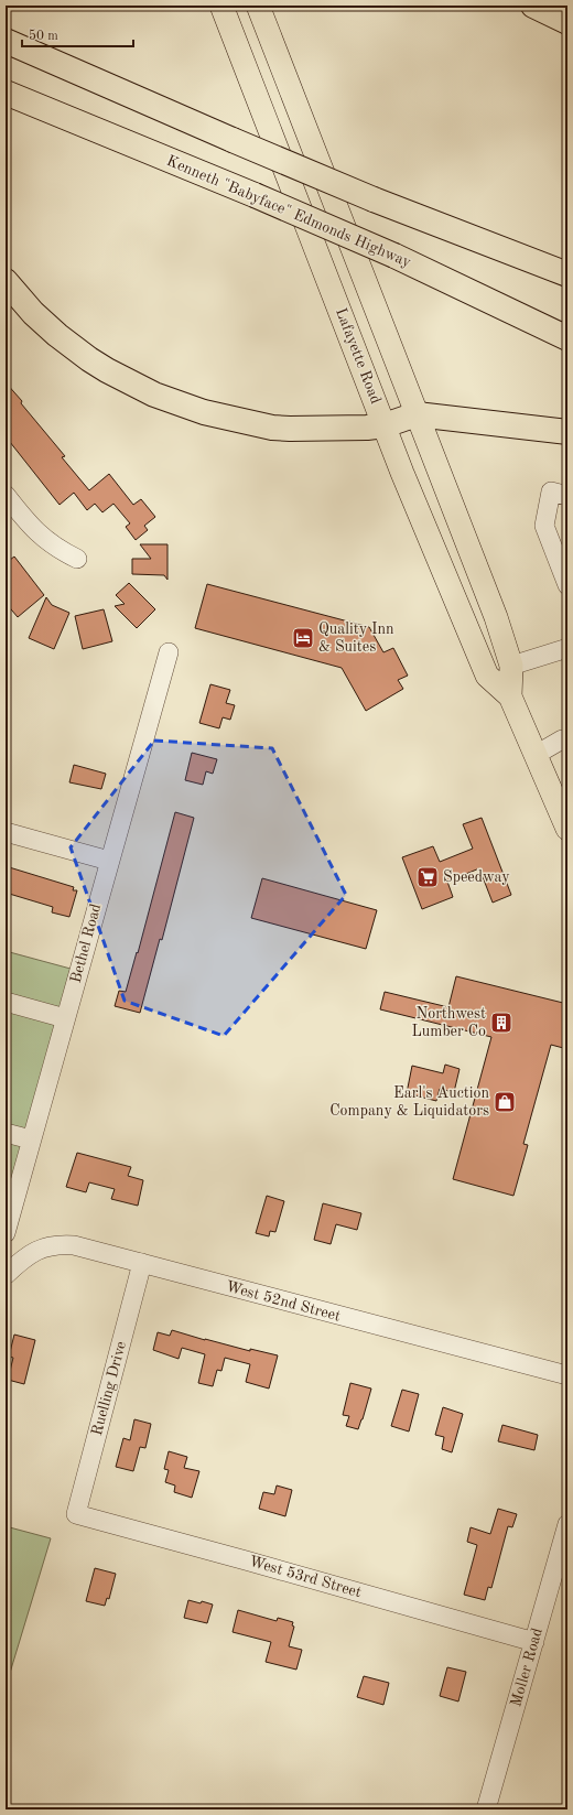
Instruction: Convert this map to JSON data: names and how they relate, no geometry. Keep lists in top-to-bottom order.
{
  "streets": {
    "highway": ["Kenneth \"Babyface\" Edmonds Highway"],
    "main road": ["Lafayette Road"],
    "street": [
      "Bethel Road",
      "West 52nd Street",
      "Ruelling Drive",
      "West 53rd Street",
      "Moller Road"
    ]
  },
  "crossings": [
    ["West 52nd Street", "Ruelling Drive"],
    ["Ruelling Drive", "West 53rd Street"],
    ["West 53rd Street", "Moller Road"]
  ],
  "places": {
    "hotel": ["Quality Inn & Suites"],
    "supermarket": ["Speedway"],
    "building": ["Northwest Lumber Co"],
    "shop": ["Earl's Auction Company & Liquidators"]
  },
  "scale_bar": "50 m"
}
